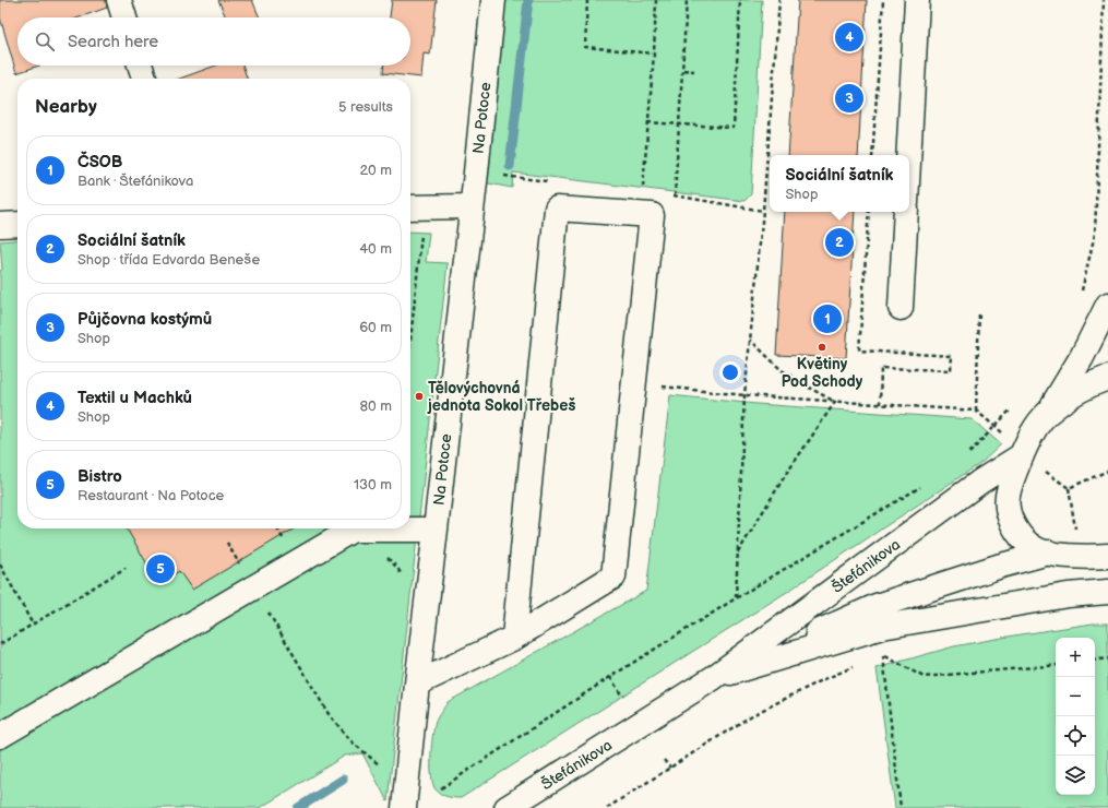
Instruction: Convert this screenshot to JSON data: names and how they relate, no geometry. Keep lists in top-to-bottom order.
{
  "streets": {
    "street": ["Na Potoce", "Štefánikova"]
  },
  "places": ["Květiny Pod Schody", "Tělovýchovná jednota Sokol Třebeš"],
  "page": {
    "search": "Search here",
    "pins": [
      "4",
      "3",
      "2",
      "1",
      "5"
    ],
    "heading": ["Nearby", "5 results"],
    "list": [
      {
        "mark": "1",
        "name": "ČSOB",
        "note": "Bank · Štefánikova",
        "value": "20 m"
      },
      {
        "mark": "2",
        "name": "Sociální šatník",
        "note": "Shop · třída Edvarda Beneše",
        "value": "40 m"
      },
      {
        "mark": "3",
        "name": "Půjčovna kostýmů",
        "note": "Shop",
        "value": "60 m"
      },
      {
        "mark": "4",
        "name": "Textil u Machků",
        "note": "Shop",
        "value": "80 m"
      },
      {
        "mark": "5",
        "name": "Bistro",
        "note": "Restaurant · Na Potoce",
        "value": "130 m"
      }
    ],
    "popup": ["Sociální šatník", "Shop"],
    "map_buttons": ["+", "−"]
  }
}
